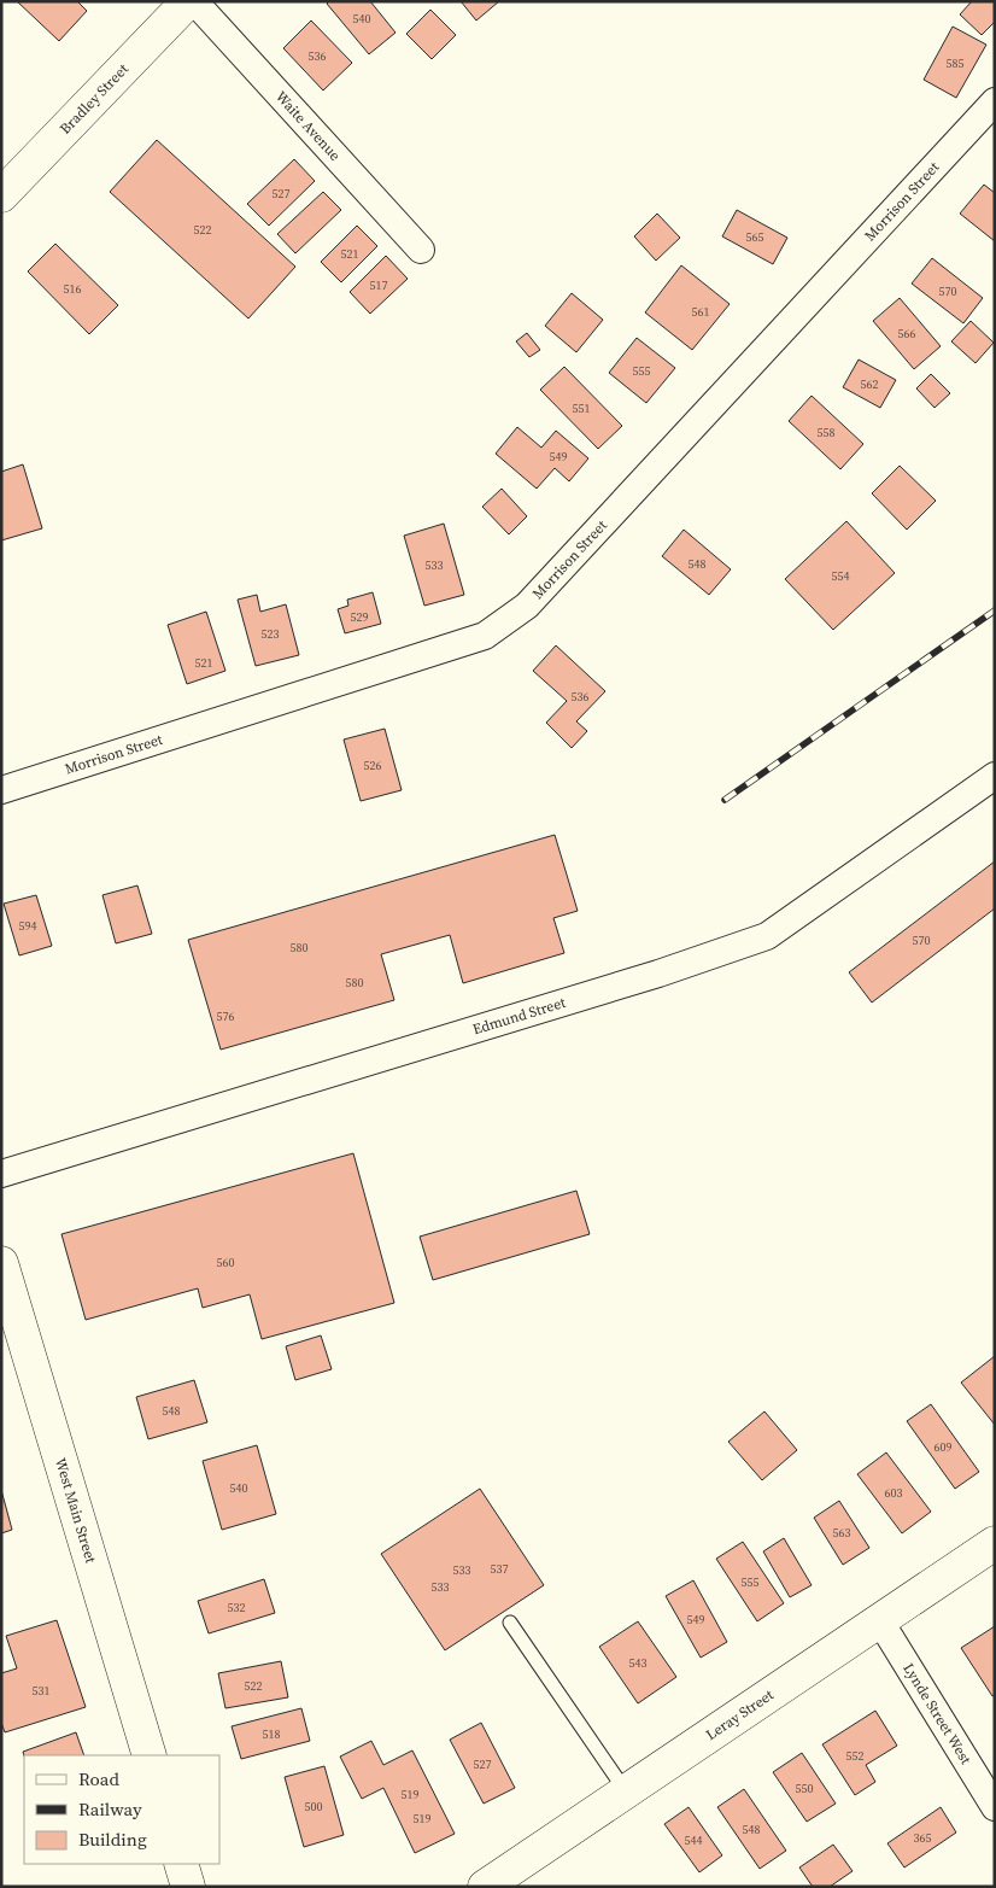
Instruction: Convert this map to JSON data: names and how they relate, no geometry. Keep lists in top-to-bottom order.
{
  "streets": {
    "main road": ["Bradley Street", "West Main Street", "Leray Street"],
    "street": [
      "Waite Avenue",
      "Morrison Street",
      "Edmund Street",
      "Lynde Street West"
    ]
  },
  "crossings": [
    ["Leray Street", "Lynde Street West"]
  ],
  "house_numbers": [
    "540",
    "536",
    "585",
    "527",
    "522",
    "565",
    "521",
    "517",
    "516",
    "570",
    "561",
    "566",
    "555",
    "562",
    "551",
    "558",
    "549",
    "548",
    "533",
    "554",
    "529",
    "523",
    "521",
    "536",
    "526",
    "594",
    "570",
    "580",
    "580",
    "576",
    "560",
    "548",
    "609",
    "540",
    "603",
    "563",
    "537",
    "533",
    "555",
    "533",
    "532",
    "549",
    "543",
    "522",
    "531",
    "518",
    "552",
    "527",
    "550",
    "519",
    "500",
    "519",
    "548",
    "365",
    "544"
  ],
  "legend": ["Road", "Railway", "Building"]
}
